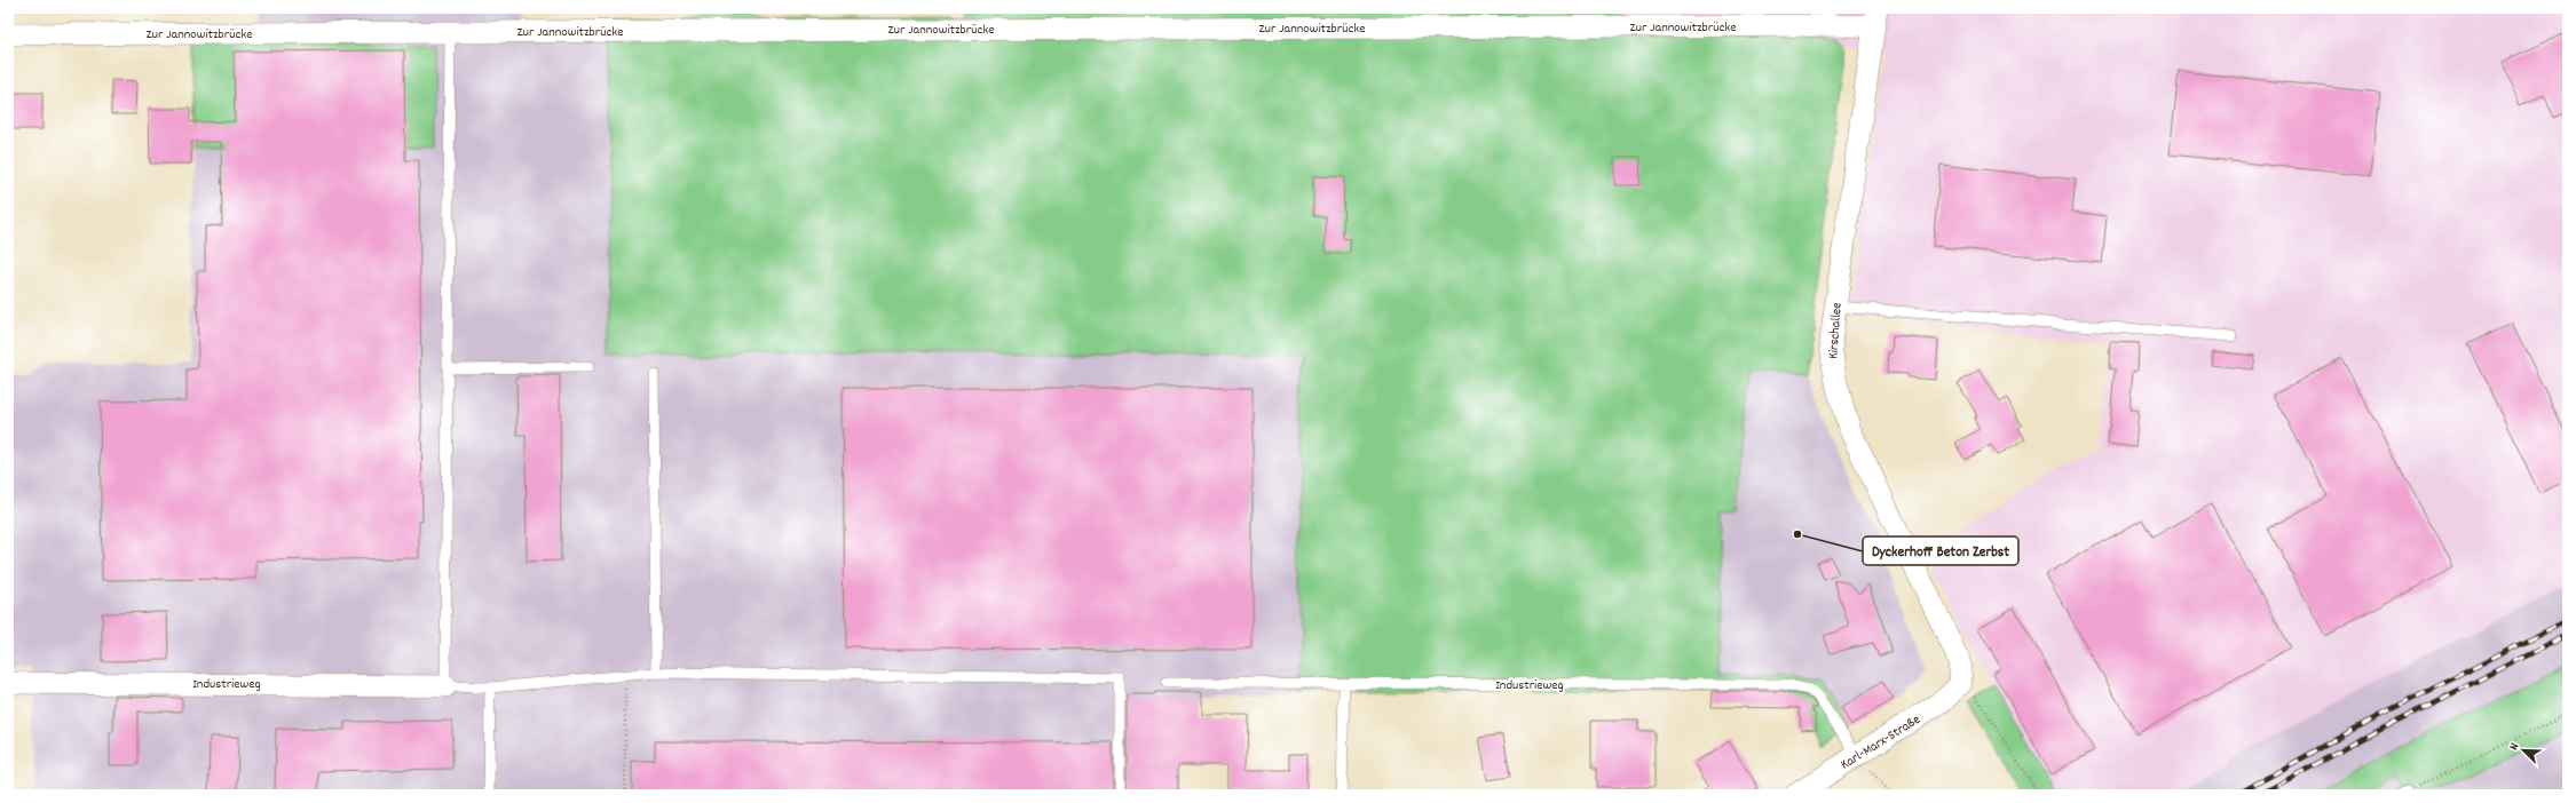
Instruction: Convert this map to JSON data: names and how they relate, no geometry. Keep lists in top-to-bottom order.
{
  "streets": {
    "street": [
      "Zur Jannowitzbrücke",
      "Kirschallee",
      "Industrieweg",
      "Karl-Marx-Straße"
    ]
  },
  "crossings": [
    ["Zur Jannowitzbrücke", "Kirschallee"],
    ["Kirschallee", "Karl-Marx-Straße"],
    ["Industrieweg", "Karl-Marx-Straße"]
  ],
  "places": ["Dyckerhoff Beton Zerbst"],
  "north": "top left"
}
